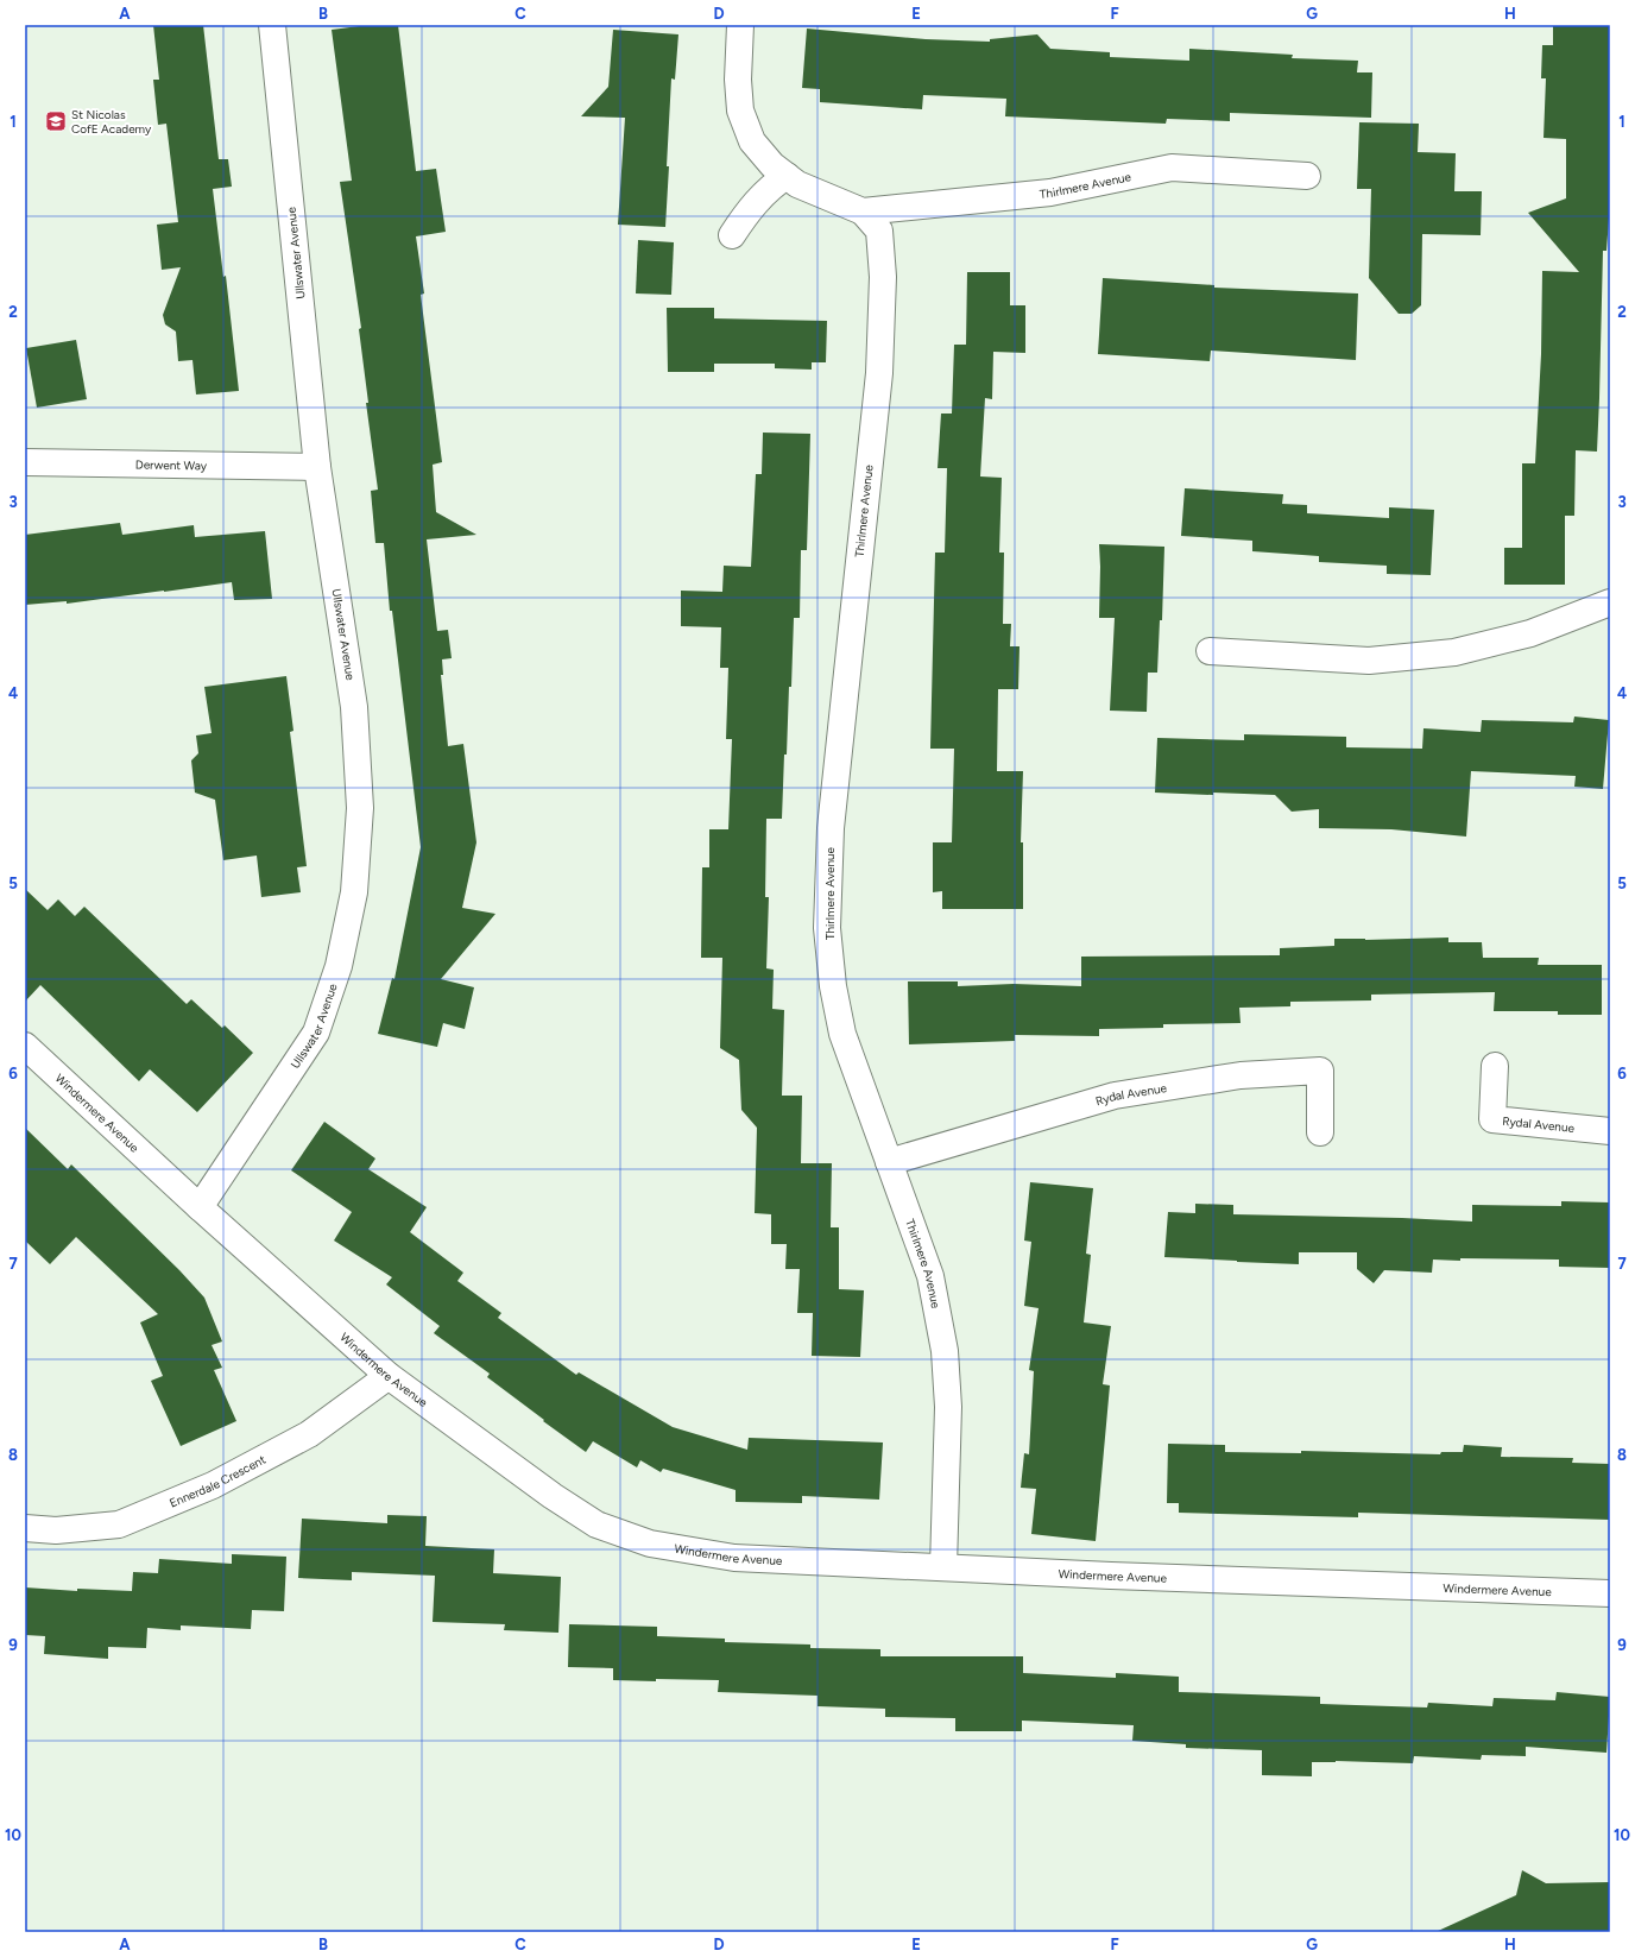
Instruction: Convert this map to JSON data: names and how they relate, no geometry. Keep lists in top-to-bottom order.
{
  "streets": {
    "street": [
      "Thirlmere Avenue",
      "Ullswater Avenue",
      "Derwent Way",
      "Rydal Avenue",
      "Windermere Avenue",
      "Ennerdale Crescent"
    ]
  },
  "crossings": [
    ["Thirlmere Avenue", "Rydal Avenue"],
    ["Thirlmere Avenue", "Windermere Avenue"],
    ["Ullswater Avenue", "Derwent Way"],
    ["Ullswater Avenue", "Windermere Avenue"],
    ["Windermere Avenue", "Ennerdale Crescent"]
  ],
  "places": {
    "school or university": ["St Nicolas CofE Academy"]
  },
  "grid": {
    "columns": [
      "A",
      "B",
      "C",
      "D",
      "E",
      "F",
      "G",
      "H"
    ],
    "rows": [
      "1",
      "2",
      "3",
      "4",
      "5",
      "6",
      "7",
      "8",
      "9",
      "10"
    ]
  }
}
